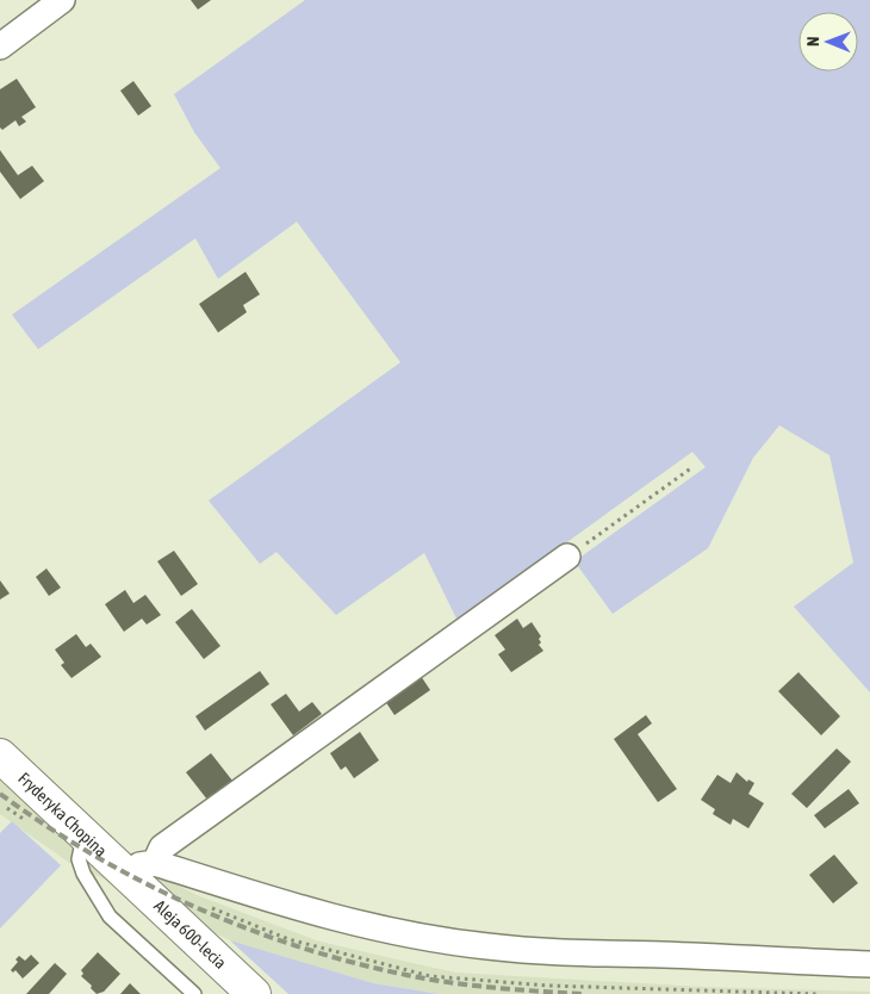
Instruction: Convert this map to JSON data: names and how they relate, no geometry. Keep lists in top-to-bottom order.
{
  "streets": {
    "main road": ["Fryderyka Chopina", "Aleja 600-lecia"]
  },
  "crossings": [
    ["Fryderyka Chopina", "Aleja 600-lecia"]
  ],
  "north": "left"
}
